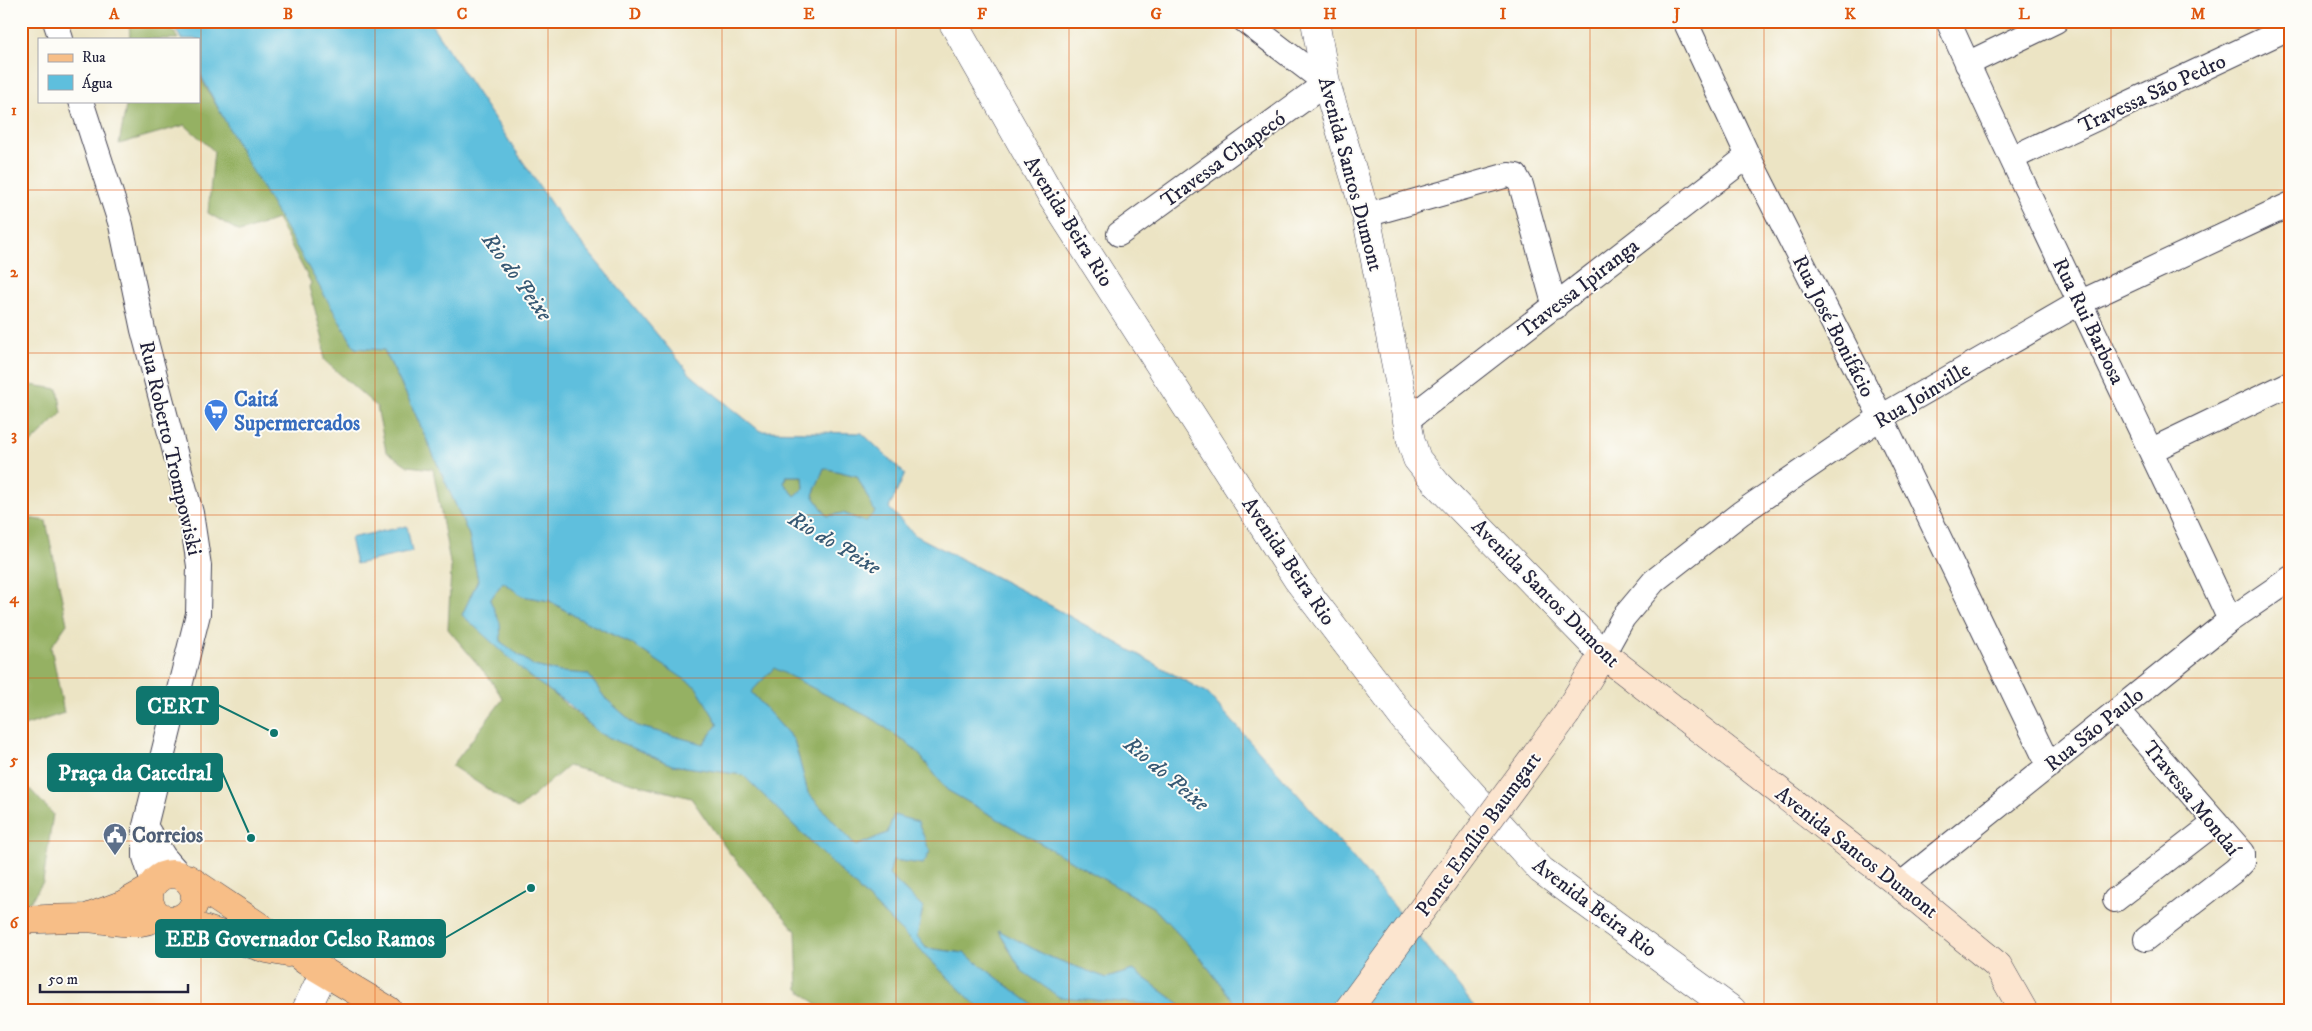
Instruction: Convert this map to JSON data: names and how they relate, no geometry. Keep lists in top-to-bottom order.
{
  "streets": {
    "main road": ["Avenida Santos Dumont", "Ponte Emílio Baumgart"],
    "street": [
      "Travessa São Pedro",
      "Travessa Chapecó",
      "Avenida Beira Rio",
      "Travessa Ipiranga",
      "Rua Rui Barbosa",
      "Rua José Bonifácio",
      "Rua Joinville",
      "Rua Roberto Trompowiski",
      "Rua São Paulo",
      "Travessa Mondaí"
    ]
  },
  "crossings": [
    ["Travessa São Pedro", "Rua Rui Barbosa"],
    ["Travessa Chapecó", "Avenida Santos Dumont"],
    ["Avenida Santos Dumont", "Travessa Ipiranga"],
    ["Avenida Santos Dumont", "Rua Joinville"],
    ["Avenida Santos Dumont", "Rua São Paulo"],
    ["Avenida Santos Dumont", "Ponte Emílio Baumgart"],
    ["Travessa Ipiranga", "Rua José Bonifácio"],
    ["Rua Rui Barbosa", "Rua Joinville"],
    ["Rua Rui Barbosa", "Rua São Paulo"],
    ["Rua José Bonifácio", "Rua Joinville"],
    ["Rua José Bonifácio", "Rua São Paulo"],
    ["Rua Joinville", "Ponte Emílio Baumgart"],
    ["Rua São Paulo", "Travessa Mondaí"]
  ],
  "water": ["Rio do Peixe"],
  "places": {
    "supermarket": ["Caitá Supermercados"],
    "other": ["CERT", "Praça da Catedral", "EEB Governador Celso Ramos"],
    "public building": ["Correios"]
  },
  "legend": ["Rua", "Água"],
  "scale_bar": "50 m",
  "grid": {
    "columns": [
      "A",
      "B",
      "C",
      "D",
      "E",
      "F",
      "G",
      "H",
      "I",
      "J",
      "K",
      "L",
      "M"
    ],
    "rows": [
      "1",
      "2",
      "3",
      "4",
      "5",
      "6"
    ]
  }
}
